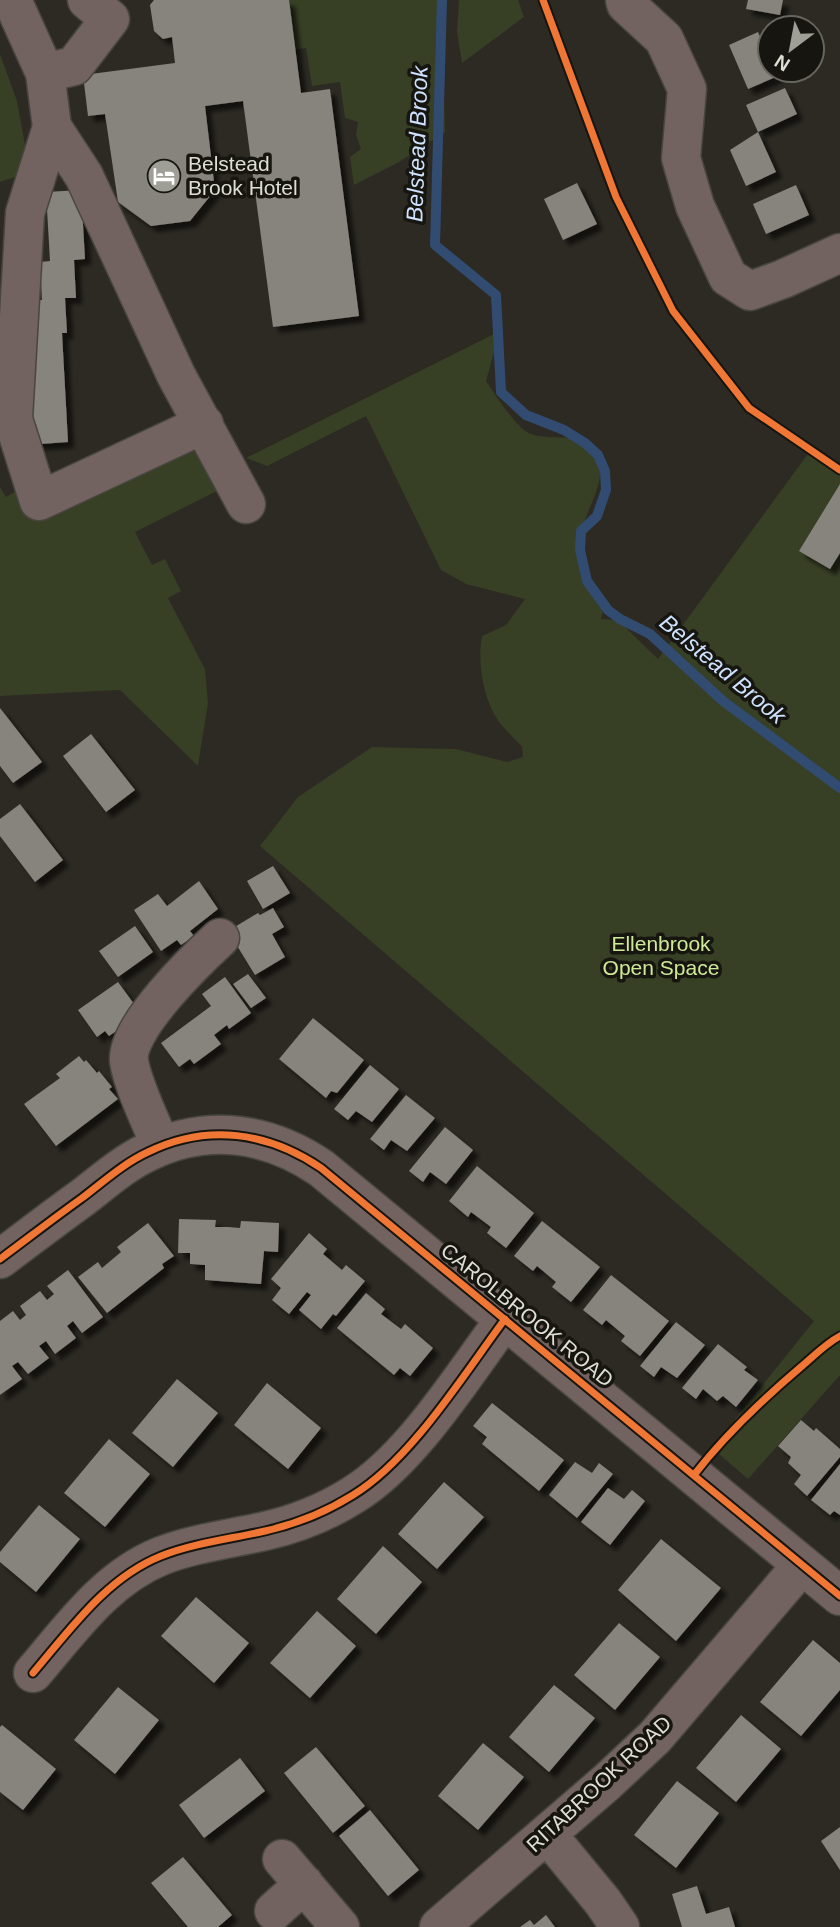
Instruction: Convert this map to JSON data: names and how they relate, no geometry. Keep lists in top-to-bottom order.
{
  "streets": {
    "street": ["CAROLBROOK ROAD", "RITABROOK ROAD"]
  },
  "crossings": [
    ["CAROLBROOK ROAD", "RITABROOK ROAD"]
  ],
  "water": ["Belstead Brook"],
  "parks": ["Ellenbrook Open Space"],
  "places": {
    "hotel": ["Belstead Brook Hotel"]
  },
  "north": "bottom left"
}
